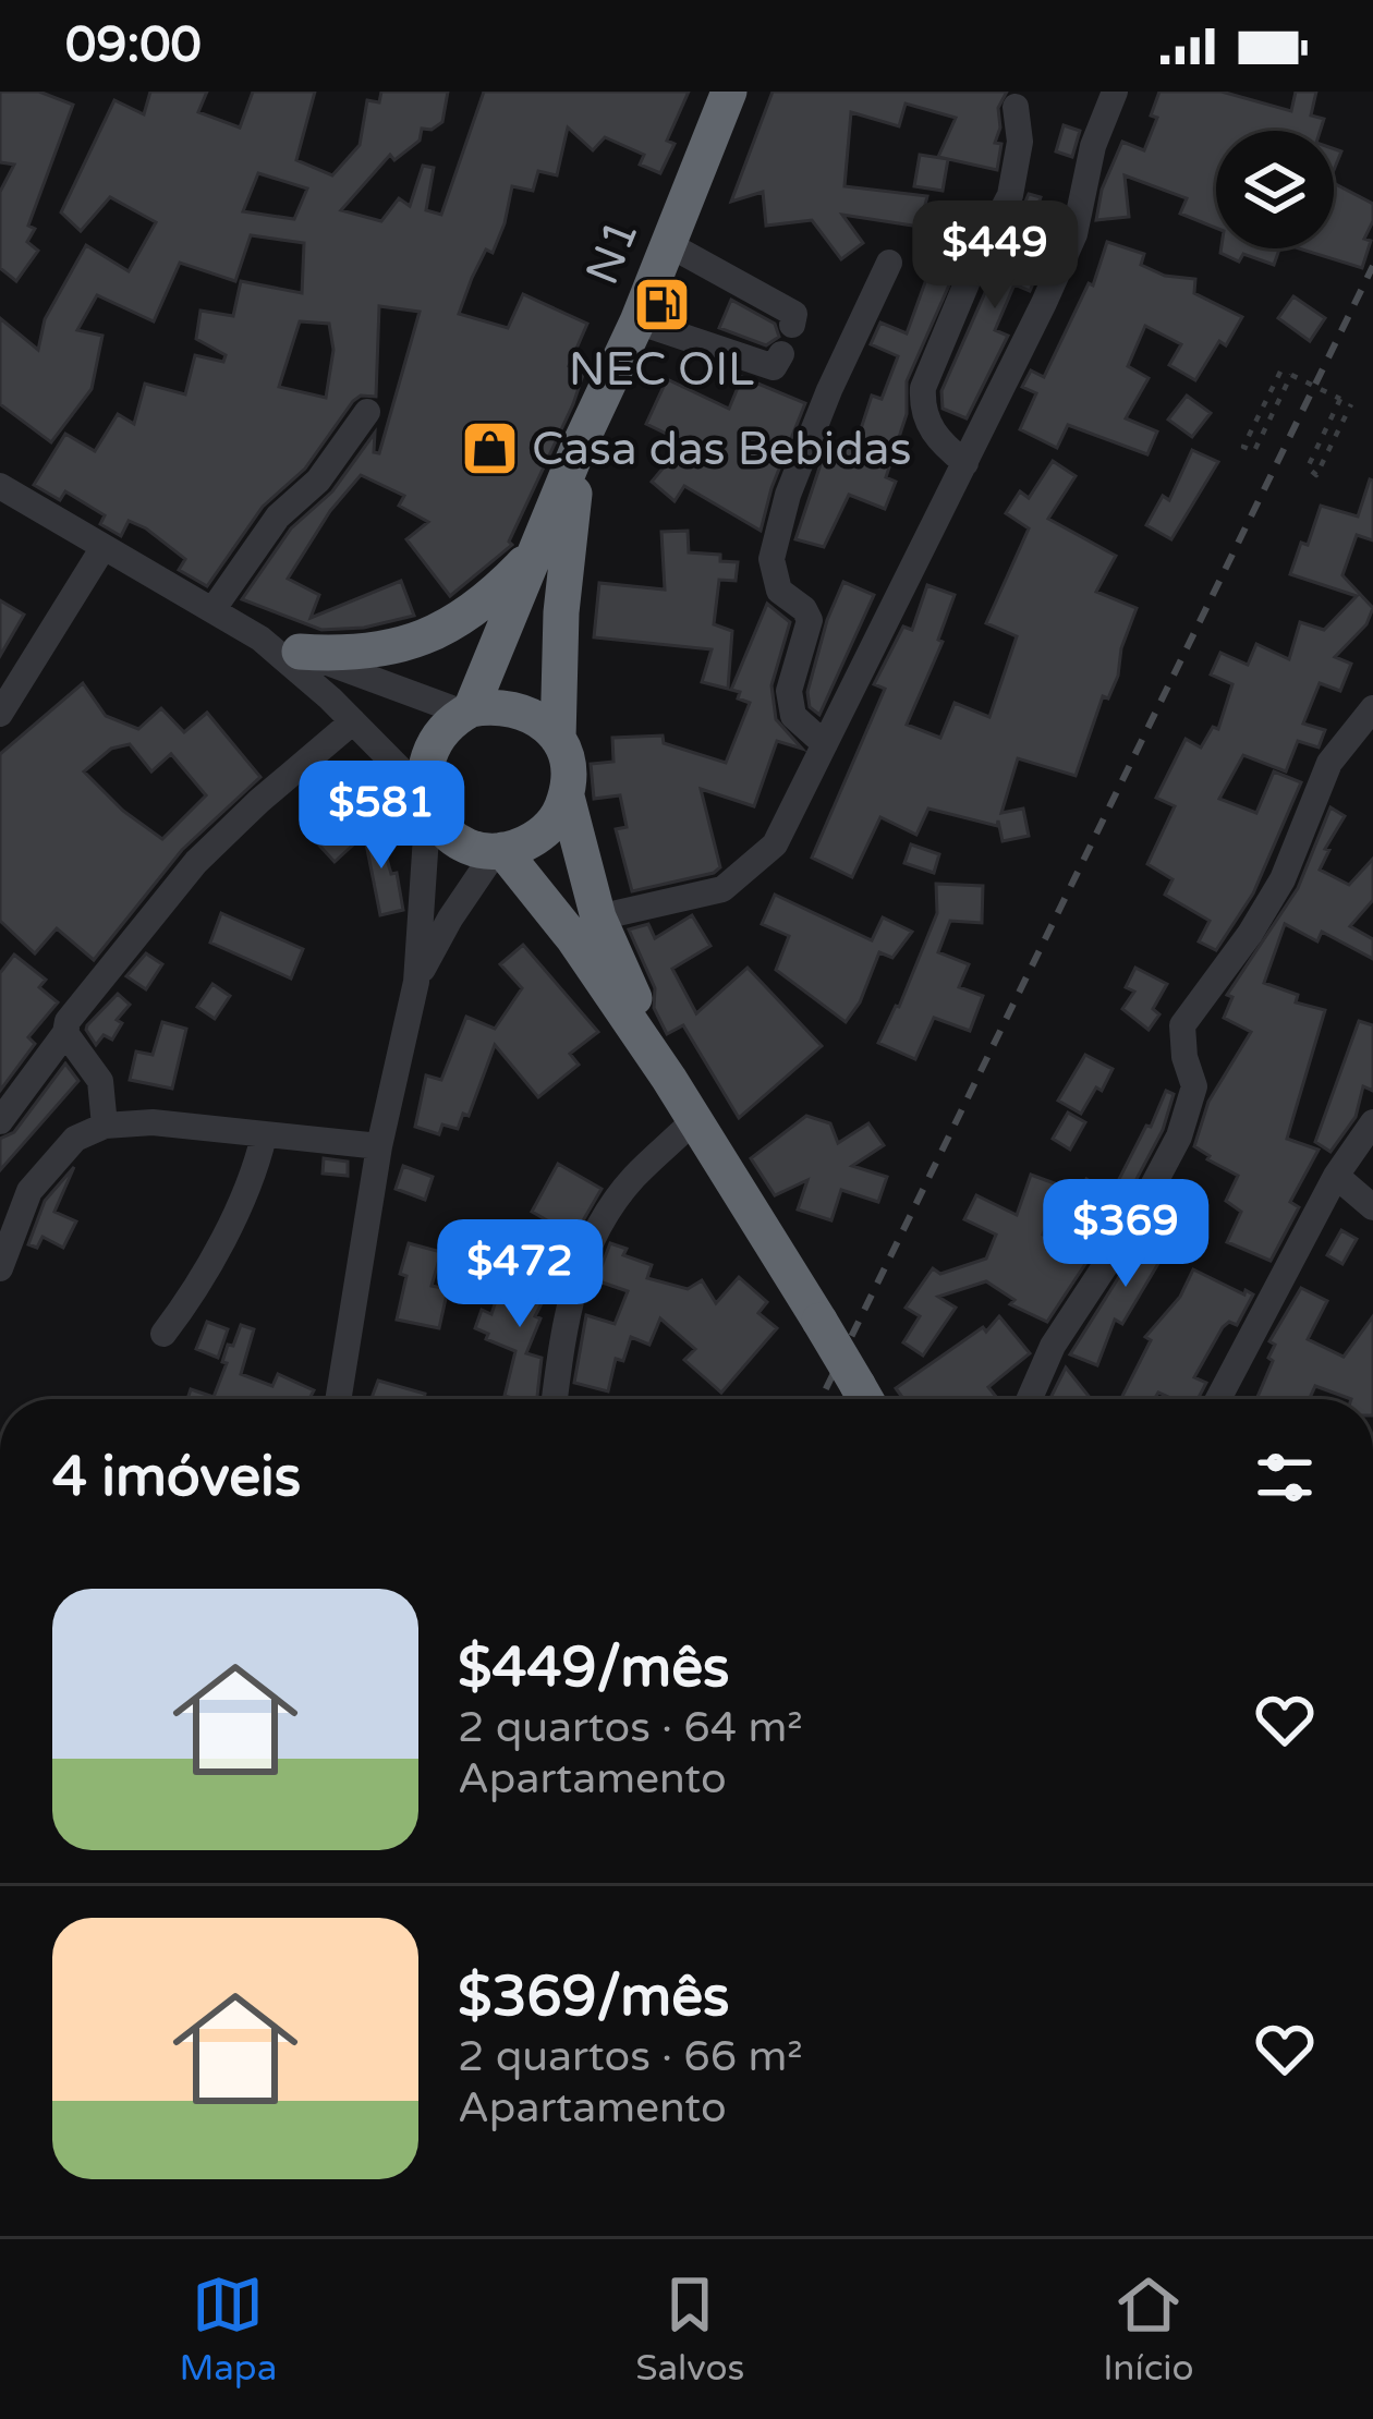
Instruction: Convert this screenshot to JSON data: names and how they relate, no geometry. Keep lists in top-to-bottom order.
{
  "streets": {
    "highway": ["N1"]
  },
  "places": {
    "fuel station": ["NEC OIL"],
    "shop": ["Casa das Bebidas"]
  },
  "page": {
    "status": "09:00",
    "price": [
      "$449",
      "$581",
      "$369",
      "$472"
    ],
    "heading": "4 imóveis",
    "list": [
      {
        "name": "$449/mês",
        "note": "2 quartos · 64 m² · Apartamento"
      },
      {
        "name": "$369/mês",
        "note": "2 quartos · 66 m² · Apartamento"
      }
    ],
    "tabs": ["Mapa", "Salvos", "Início"]
  }
}
